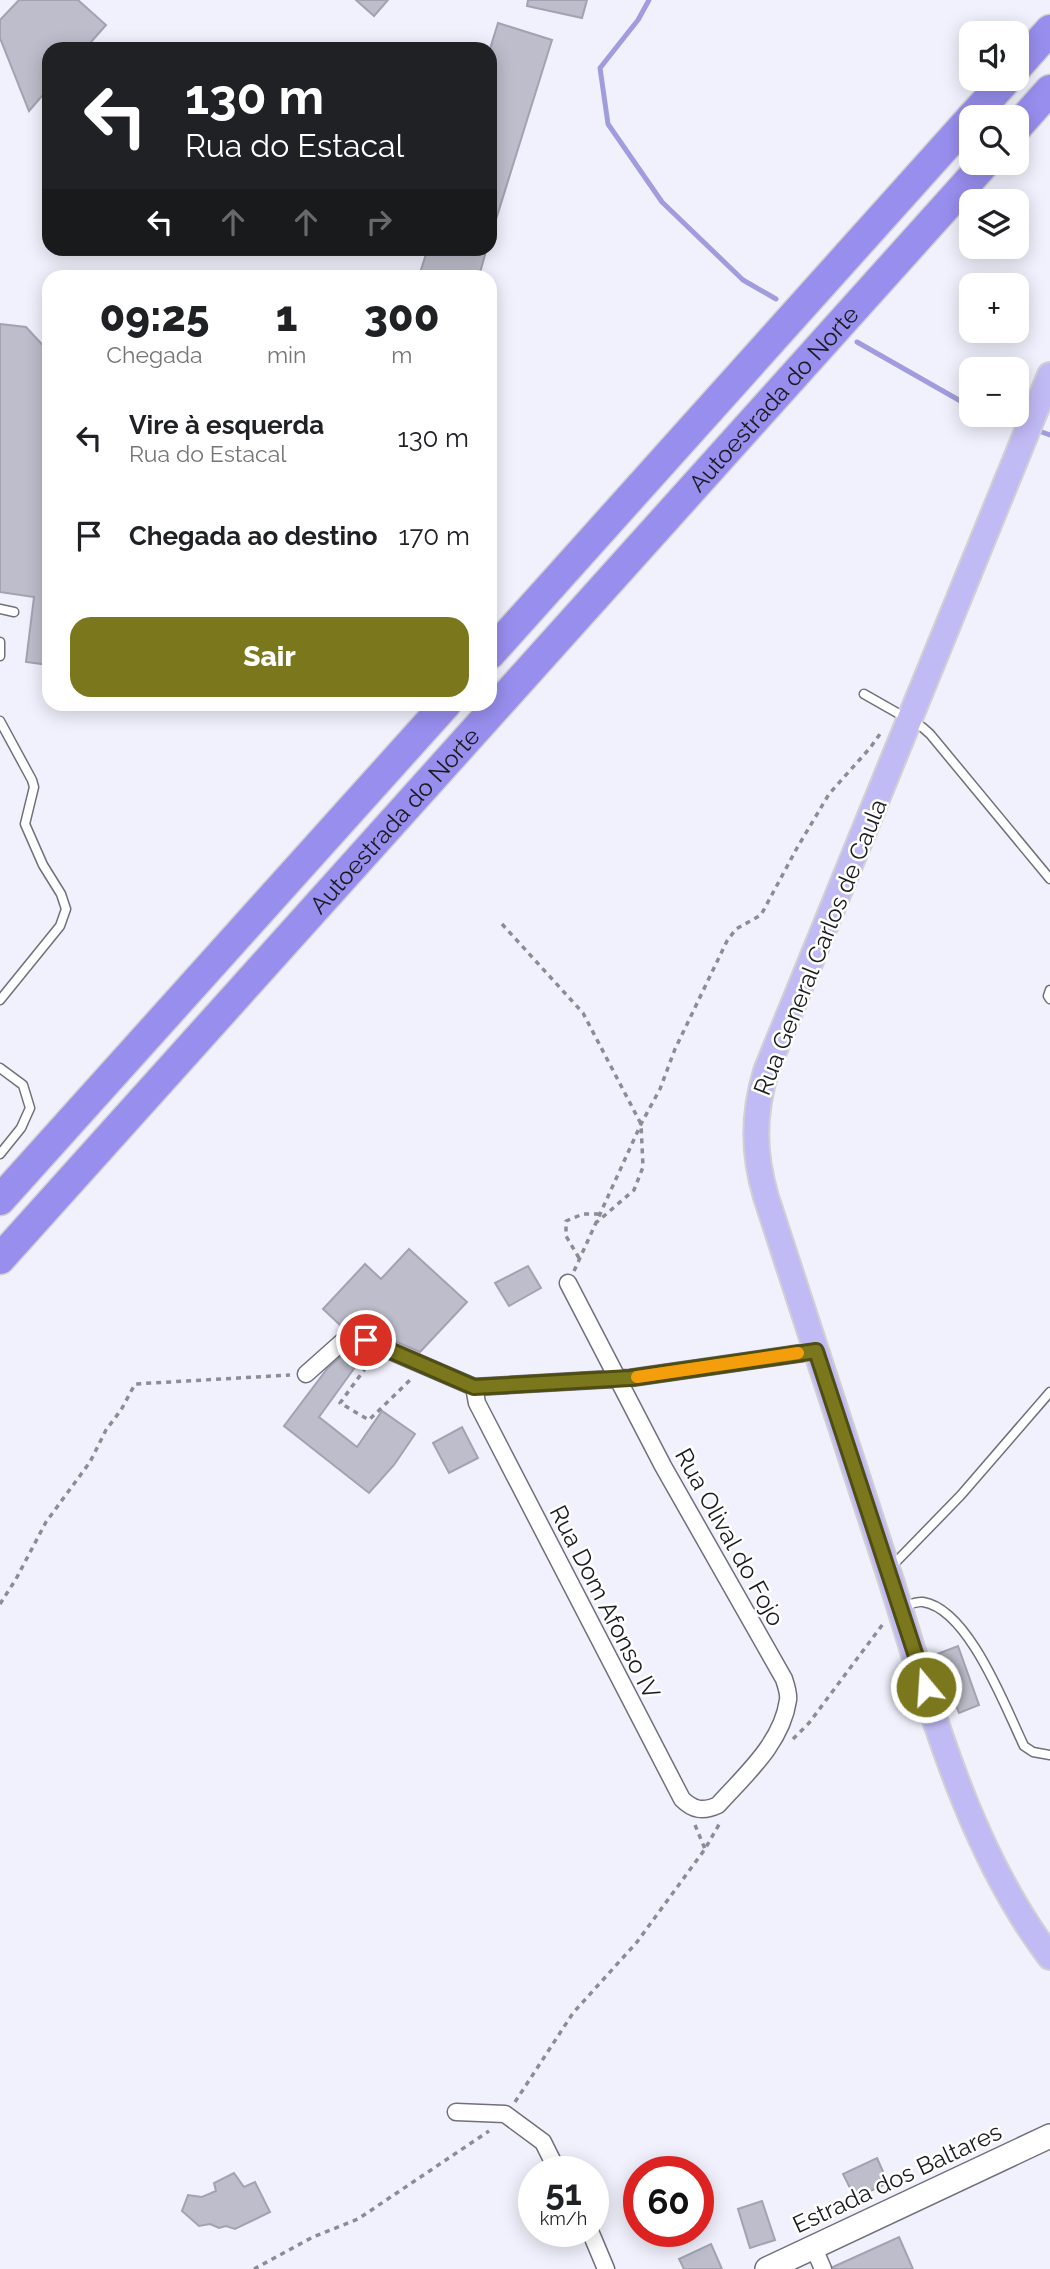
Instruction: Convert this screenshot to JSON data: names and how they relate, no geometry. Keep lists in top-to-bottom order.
{
  "streets": {
    "highway": ["Autoestrada do Norte"],
    "main road": ["Rua General Carlos de Caula"],
    "street": ["Rua Olival do Fojo", "Rua Dom Afonso IV", "Estrada dos Baltares"]
  },
  "page": {
    "map_buttons": ["+", "−"],
    "turn": ["130 m", "Rua do Estacal"],
    "eta": [
      "09:25",
      "Chegada",
      "1",
      "min",
      "300",
      "m"
    ],
    "list": [
      {
        "name": "Vire à esquerda",
        "note": "Rua do Estacal",
        "value": "130 m"
      },
      {
        "name": "Chegada ao destino",
        "value": "170 m"
      }
    ],
    "buttons": "Sair",
    "speed": "51 km/h",
    "limit": "60"
  }
}
